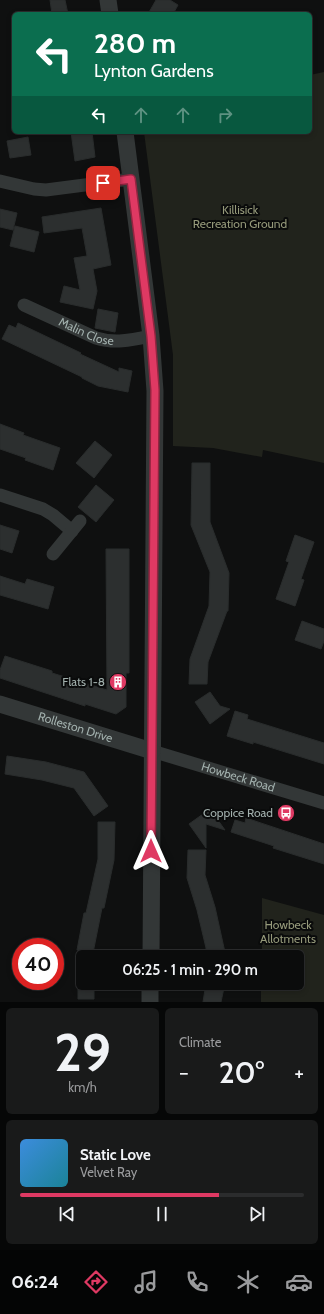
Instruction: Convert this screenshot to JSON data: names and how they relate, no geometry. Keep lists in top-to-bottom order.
{
  "streets": {
    "street": ["Malin Close", "Rolleston Drive", "Howbeck Road"]
  },
  "crossings": [
    ["Rolleston Drive", "Howbeck Road"]
  ],
  "parks": ["Killisick Recreation Ground", "Howbeck Allotments"],
  "places": {
    "building": ["Flats 1-8"],
    "bus stop": ["Coppice Road"]
  },
  "page": {
    "turn": ["280 m", "Lynton Gardens"],
    "limit": "40",
    "trip": "06:25 · 1 min · 290 m",
    "tile": [
      ["29", "km/h"],
      "Climate"
    ],
    "heat": ["−", "20°", "+"],
    "song": ["Static Love", "Velvet Ray"],
    "tabs": "06:24"
  }
}
